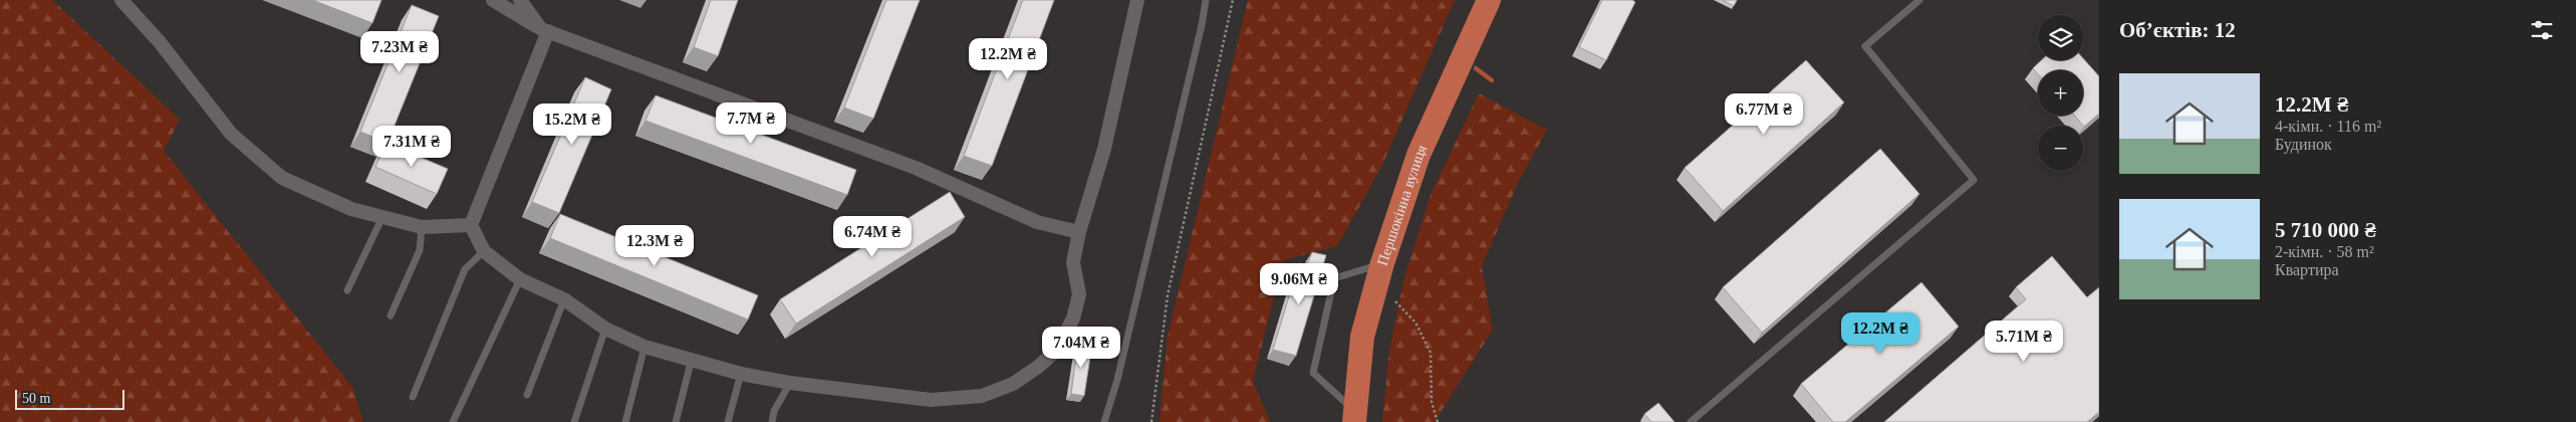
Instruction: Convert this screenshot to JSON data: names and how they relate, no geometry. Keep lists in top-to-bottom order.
{
  "streets": {
    "highway": ["Першокінна вулиця"]
  },
  "scale_bar": "50 m",
  "page": {
    "heading": "Об’єктів: 12",
    "map_buttons": ["+", "−"],
    "price": [
      "7.23M ₴",
      "12.2M ₴",
      "6.77M ₴",
      "7.7M ₴",
      "15.2M ₴",
      "7.31M ₴",
      "6.74M ₴",
      "12.3M ₴",
      "9.06M ₴",
      "12.2M ₴",
      "5.71M ₴",
      "7.04M ₴"
    ],
    "list": [
      {
        "name": "12.2M ₴",
        "note": "4-кімн. · 116 m² · Будинок"
      },
      {
        "name": "5 710 000 ₴",
        "note": "2-кімн. · 58 m² · Квартира"
      }
    ],
    "scale": "50 m"
  }
}
